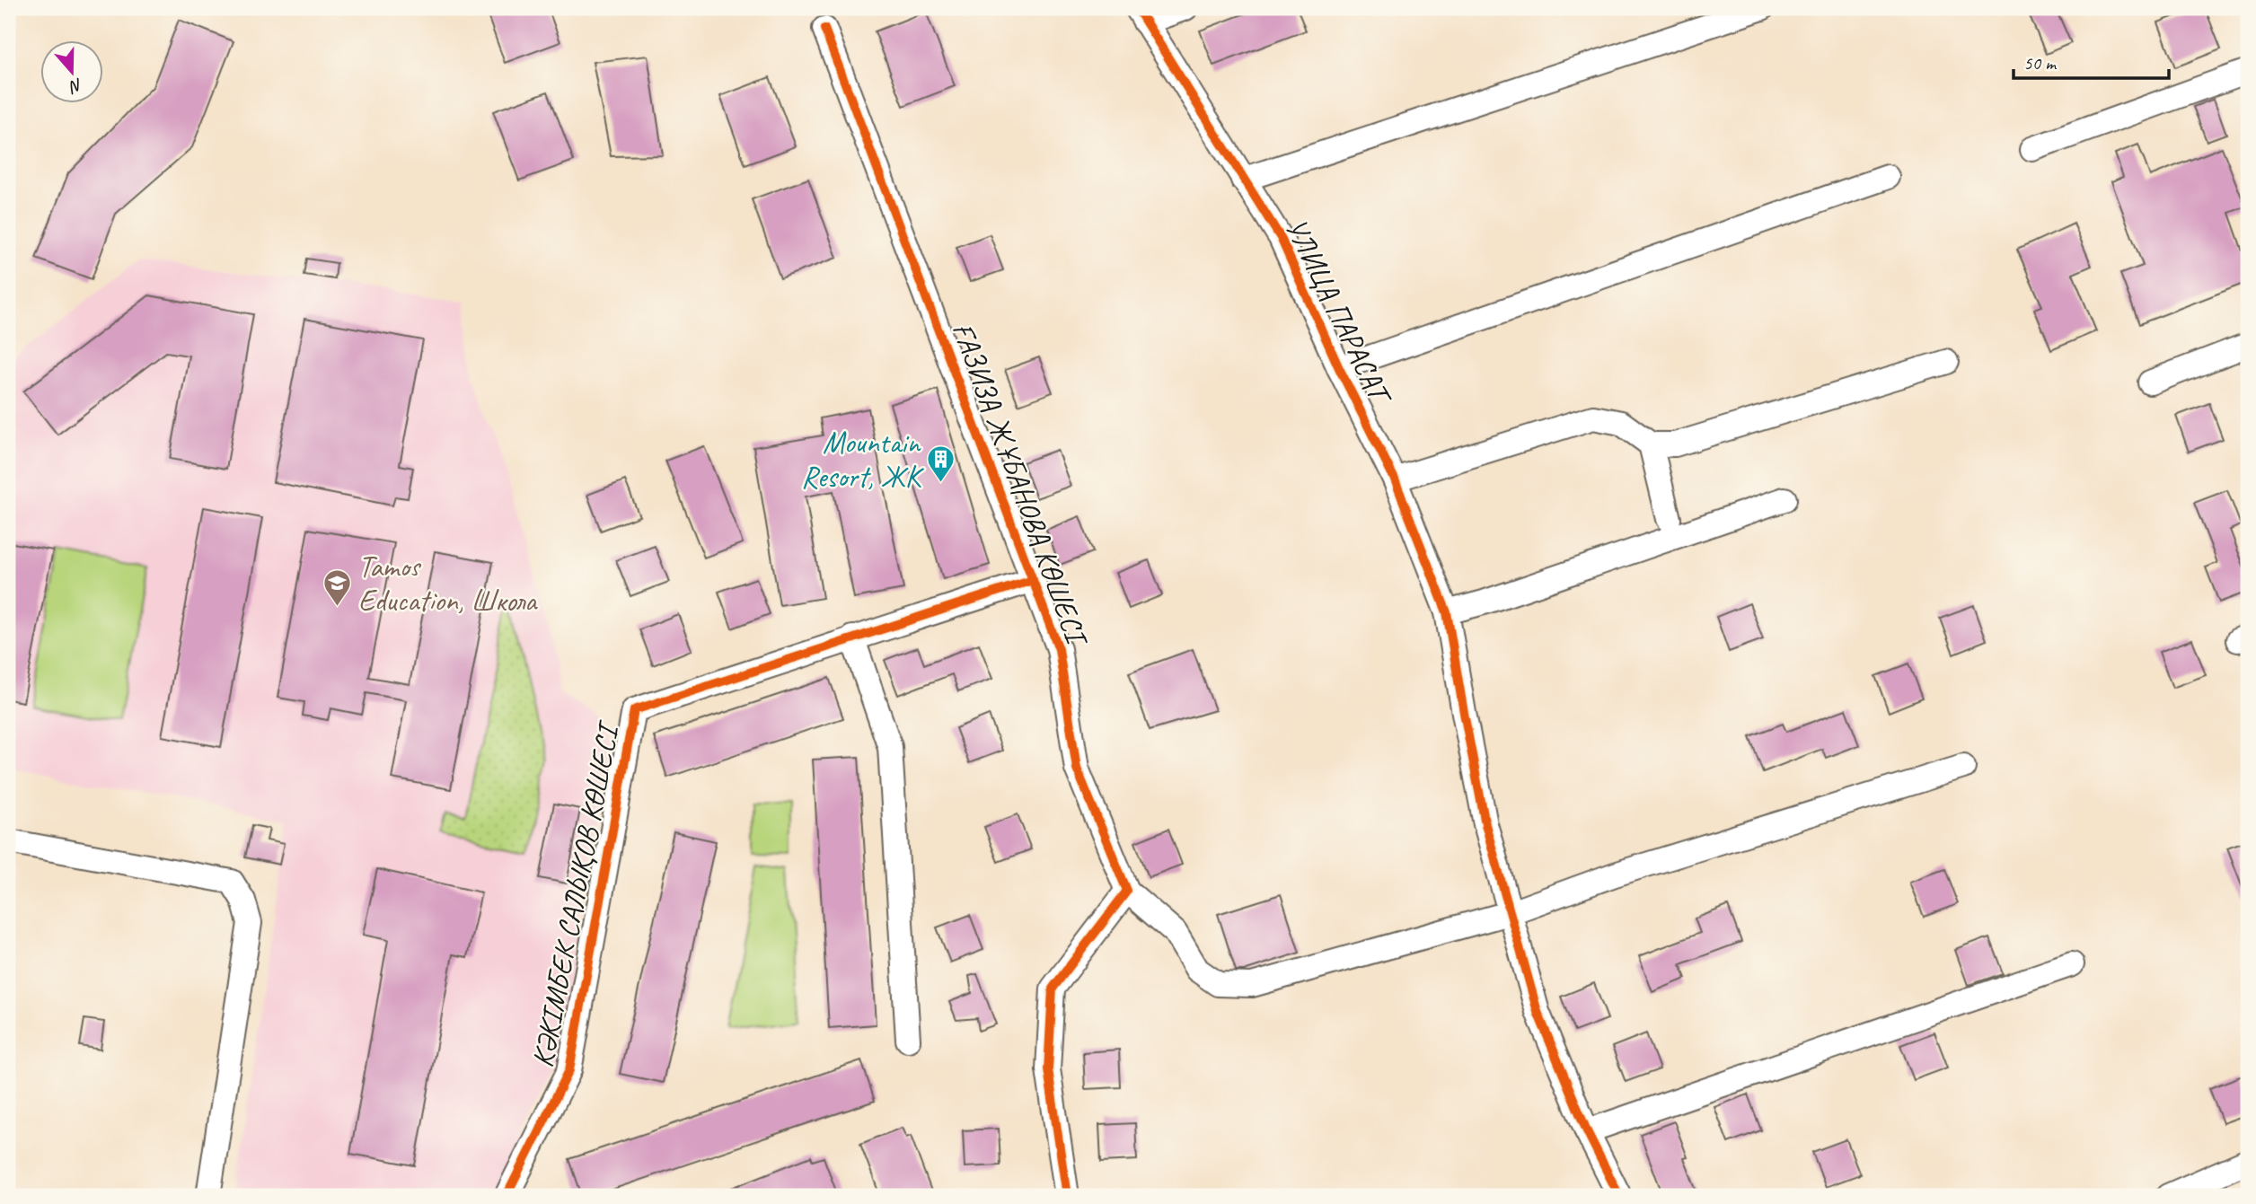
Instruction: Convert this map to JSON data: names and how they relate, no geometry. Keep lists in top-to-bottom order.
{
  "streets": {
    "street": ["УЛИЦА ПАРАСАТ", "ҒАЗИЗА ЖҰБАНОВА КӨШЕСІ", "КӘКІМБЕК САЛЫҚОВ КӨШЕСІ"]
  },
  "crossings": [
    ["ҒАЗИЗА ЖҰБАНОВА КӨШЕСІ", "КӘКІМБЕК САЛЫҚОВ КӨШЕСІ"]
  ],
  "places": {
    "building": ["Mountain Resort, ЖК"],
    "school or university": ["Tamos Education, Школа"]
  },
  "scale_bar": "50 m",
  "north": "bottom"
}
